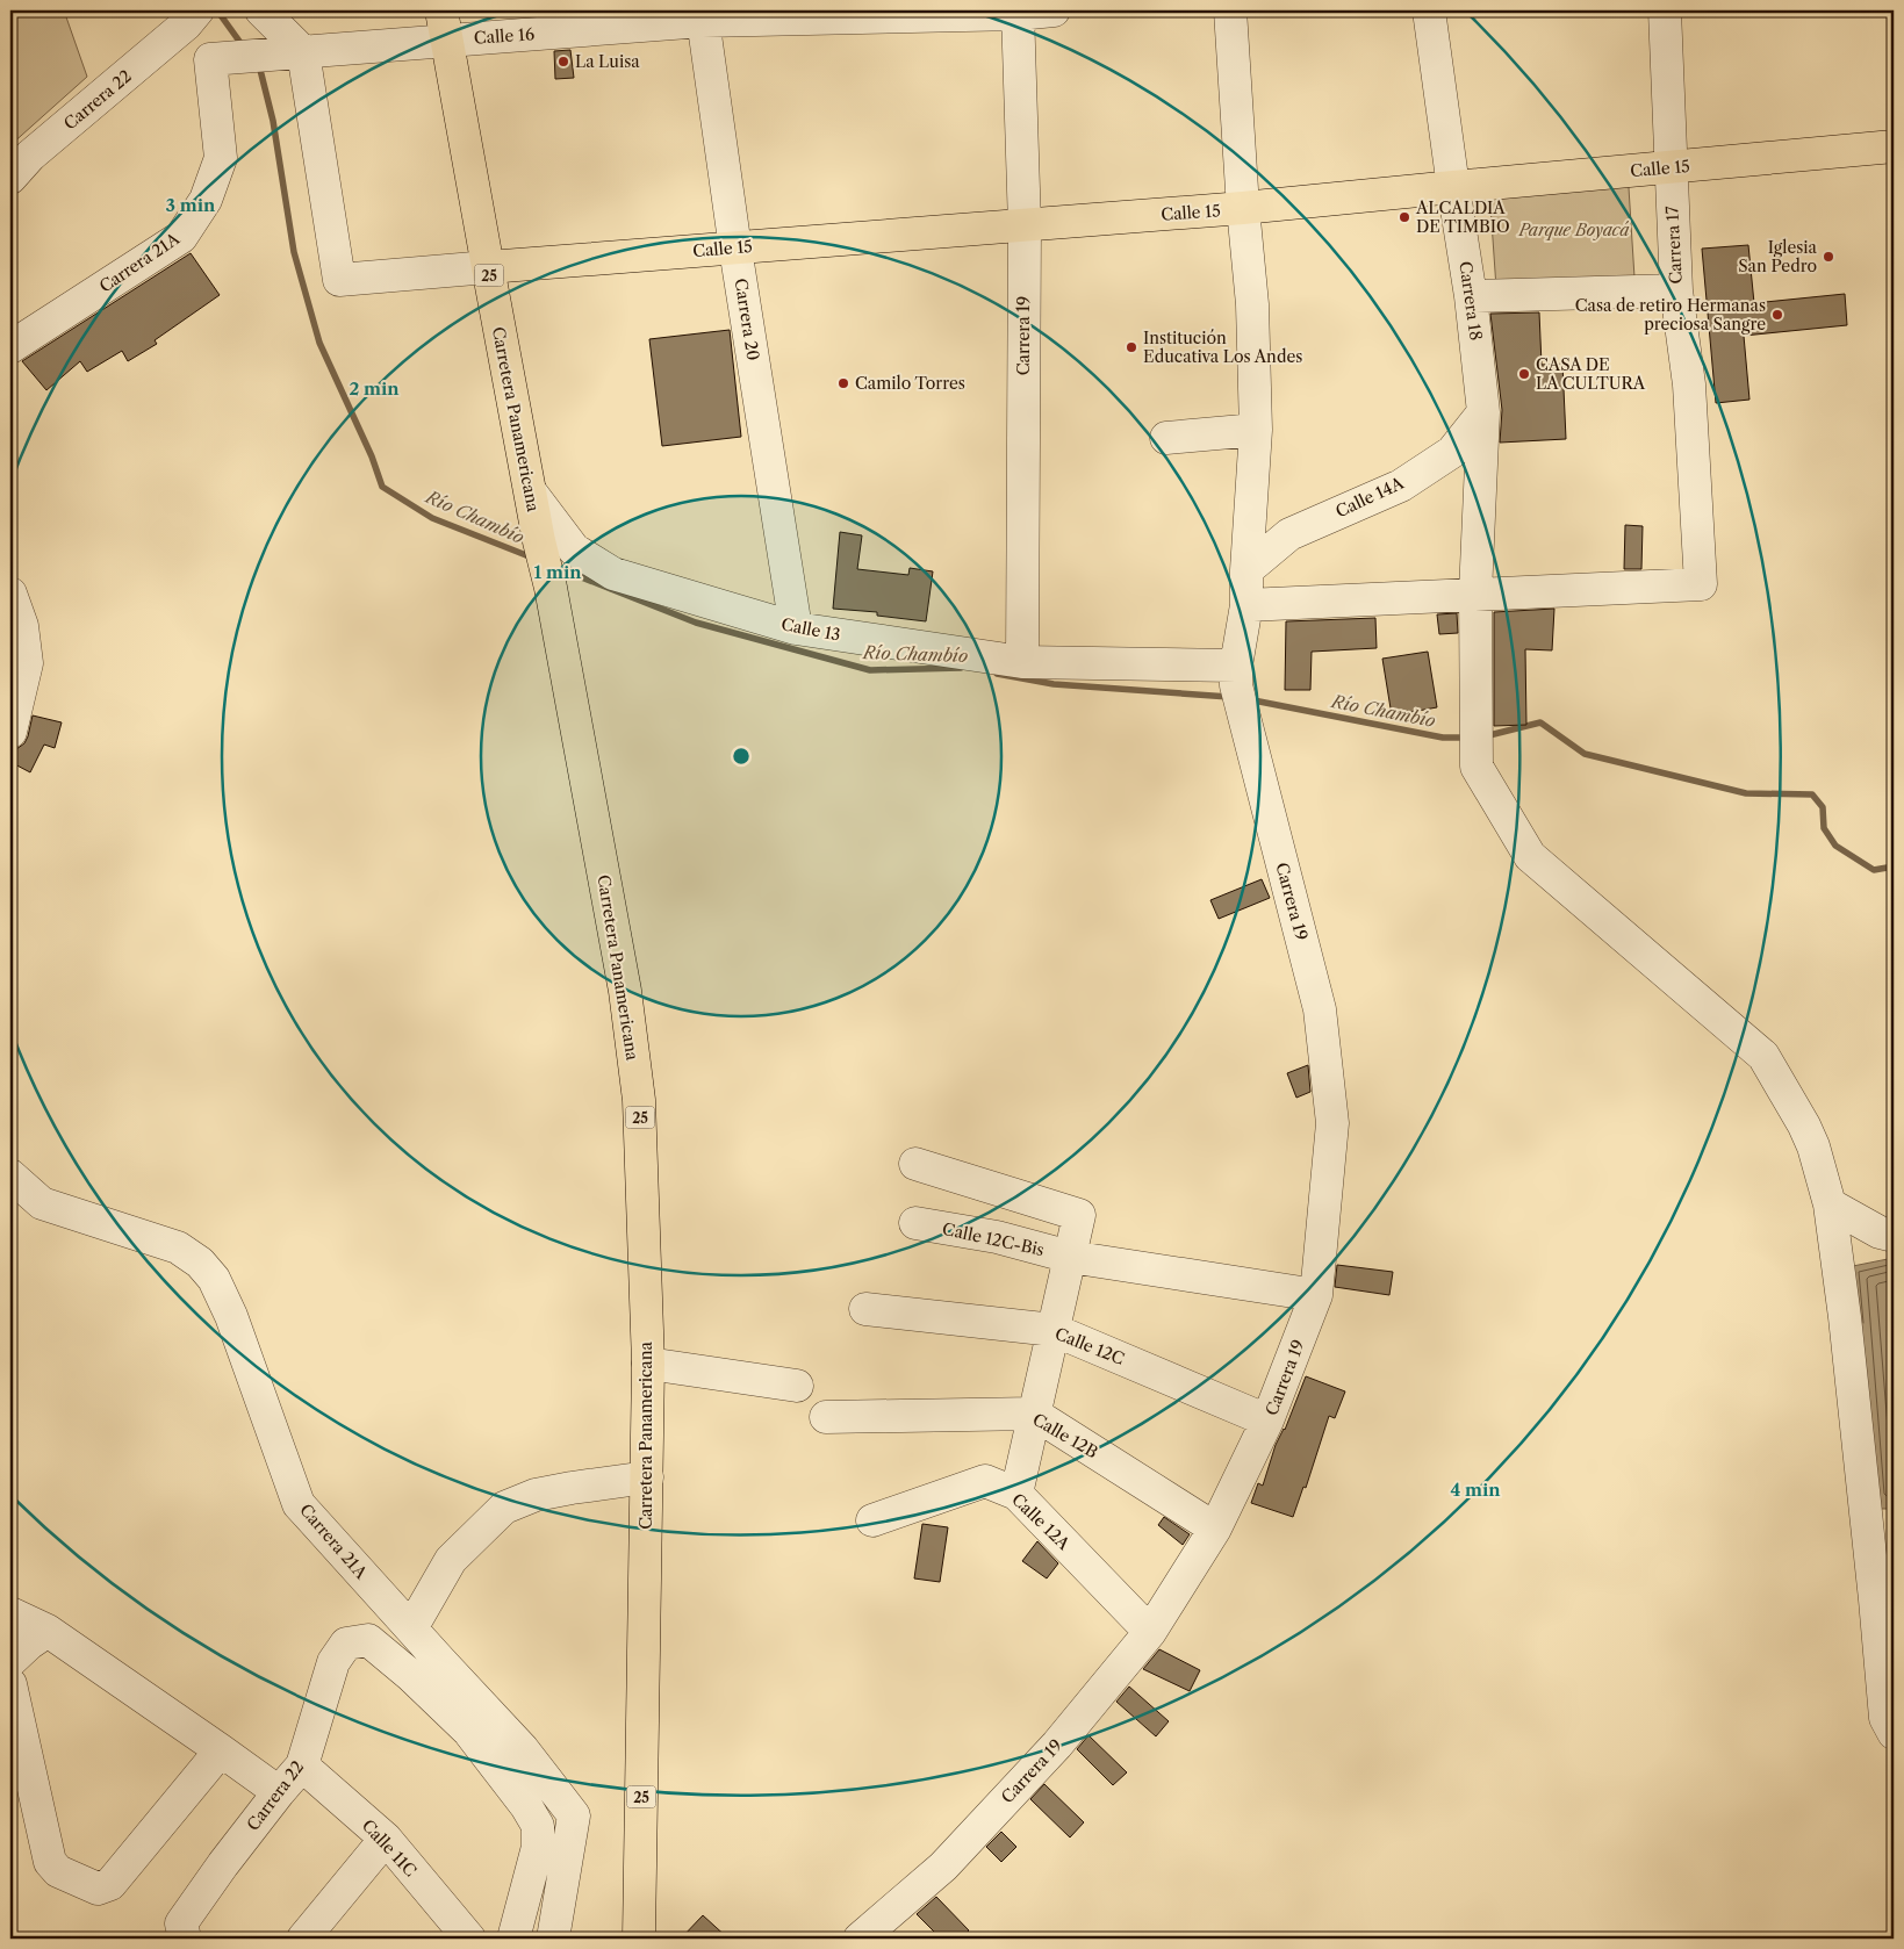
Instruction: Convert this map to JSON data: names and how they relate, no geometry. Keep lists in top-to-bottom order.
{
  "streets": {
    "main road": ["Calle 15", "25", "Carretera Panamericana"],
    "street": [
      "Calle 16",
      "Carrera 22",
      "Carrera 17",
      "Carrera 21A",
      "Carrera 18",
      "Carrera 20",
      "Carrera 19",
      "Calle 14A",
      "Calle 13",
      "Calle 12C-Bis",
      "Calle 12C",
      "Calle 12B",
      "Calle 12A",
      "Calle 11C"
    ]
  },
  "crossings": [
    ["Calle 16", "Carrera 21A"],
    ["Calle 16", "Carrera 20"],
    ["Calle 16", "Carrera 19"],
    ["Calle 16", "Carretera Panamericana"],
    ["Carrera 22", "Calle 11C"],
    ["Calle 15", "Carrera 17"],
    ["Calle 15", "Carrera 18"],
    ["Calle 15", "Carrera 20"],
    ["Calle 15", "Carrera 19"],
    ["Calle 15", "Carretera Panamericana"],
    ["Carrera 17", "Carrera 18"],
    ["Carrera 18", "Calle 14A"],
    ["Carrera 20", "Calle 13"],
    ["Carrera 19", "Calle 13"],
    ["Carrera 19", "Calle 12C-Bis"],
    ["Carrera 19", "Calle 12C"],
    ["Carrera 19", "Calle 12B"],
    ["Carrera 19", "Calle 12A"],
    ["Carretera Panamericana", "Calle 13"]
  ],
  "water": ["Río Chambío"],
  "parks": ["Parque Boyacá"],
  "places": [
    "La Luisa",
    "ALCALDIA DE TIMBIO",
    "Iglesia San Pedro",
    "Casa de retiro Hermanas preciosa Sangre",
    "Institución Educativa Los Andes",
    "CASA DE LA CULTURA",
    "Camilo Torres"
  ],
  "rings": [
    "3 min",
    "2 min",
    "1 min",
    "4 min"
  ]
}
